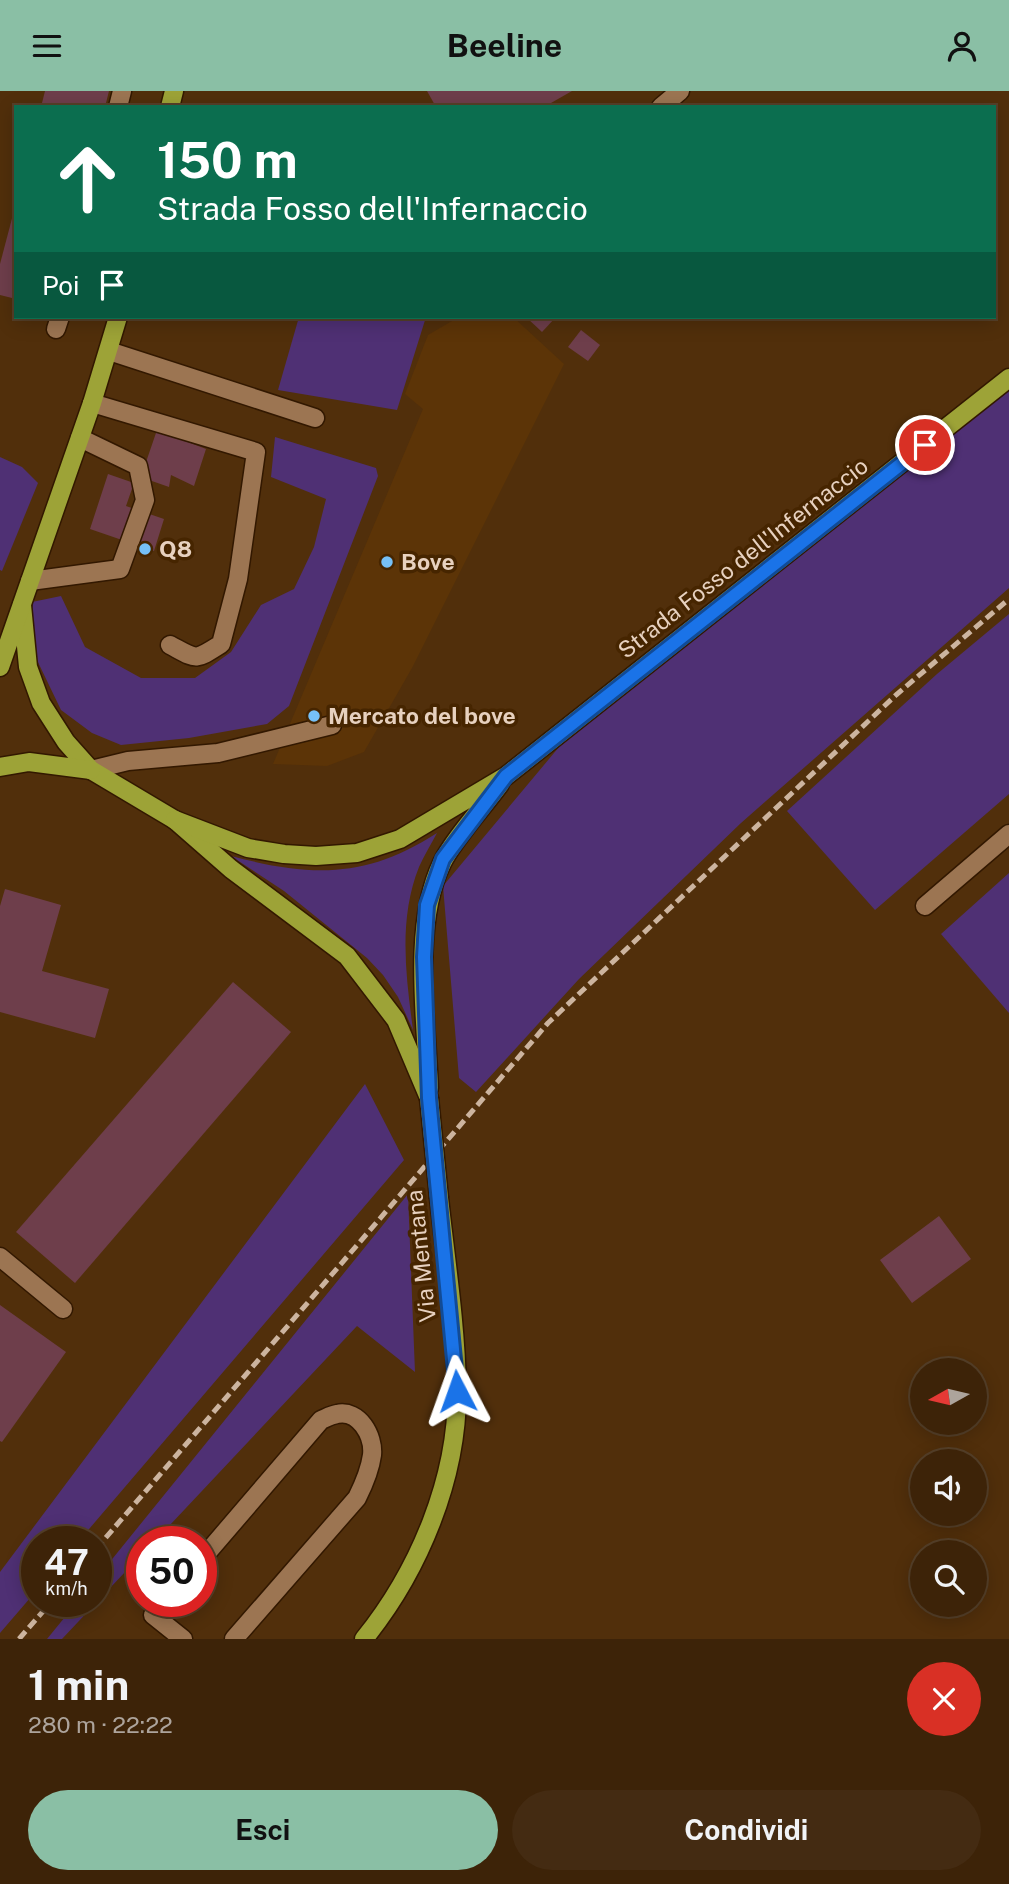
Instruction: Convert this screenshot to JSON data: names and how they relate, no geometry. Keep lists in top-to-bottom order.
{
  "streets": {
    "main road": ["Strada Fosso dell'Infernaccio", "Via Mentana"]
  },
  "crossings": [
    ["Strada Fosso dell'Infernaccio", "Via Mentana"]
  ],
  "places": ["Q8", "Bove", "Mercato del bove"],
  "north": "left",
  "page": {
    "header": "Beeline",
    "turn": ["150 m", "Strada Fosso dell'Infernaccio"],
    "then": "Poi",
    "speed": "47 km/h",
    "limit": "50",
    "heading": ["1 min", "280 m · 22:22"],
    "buttons": ["Esci", "Condividi"]
  }
}
